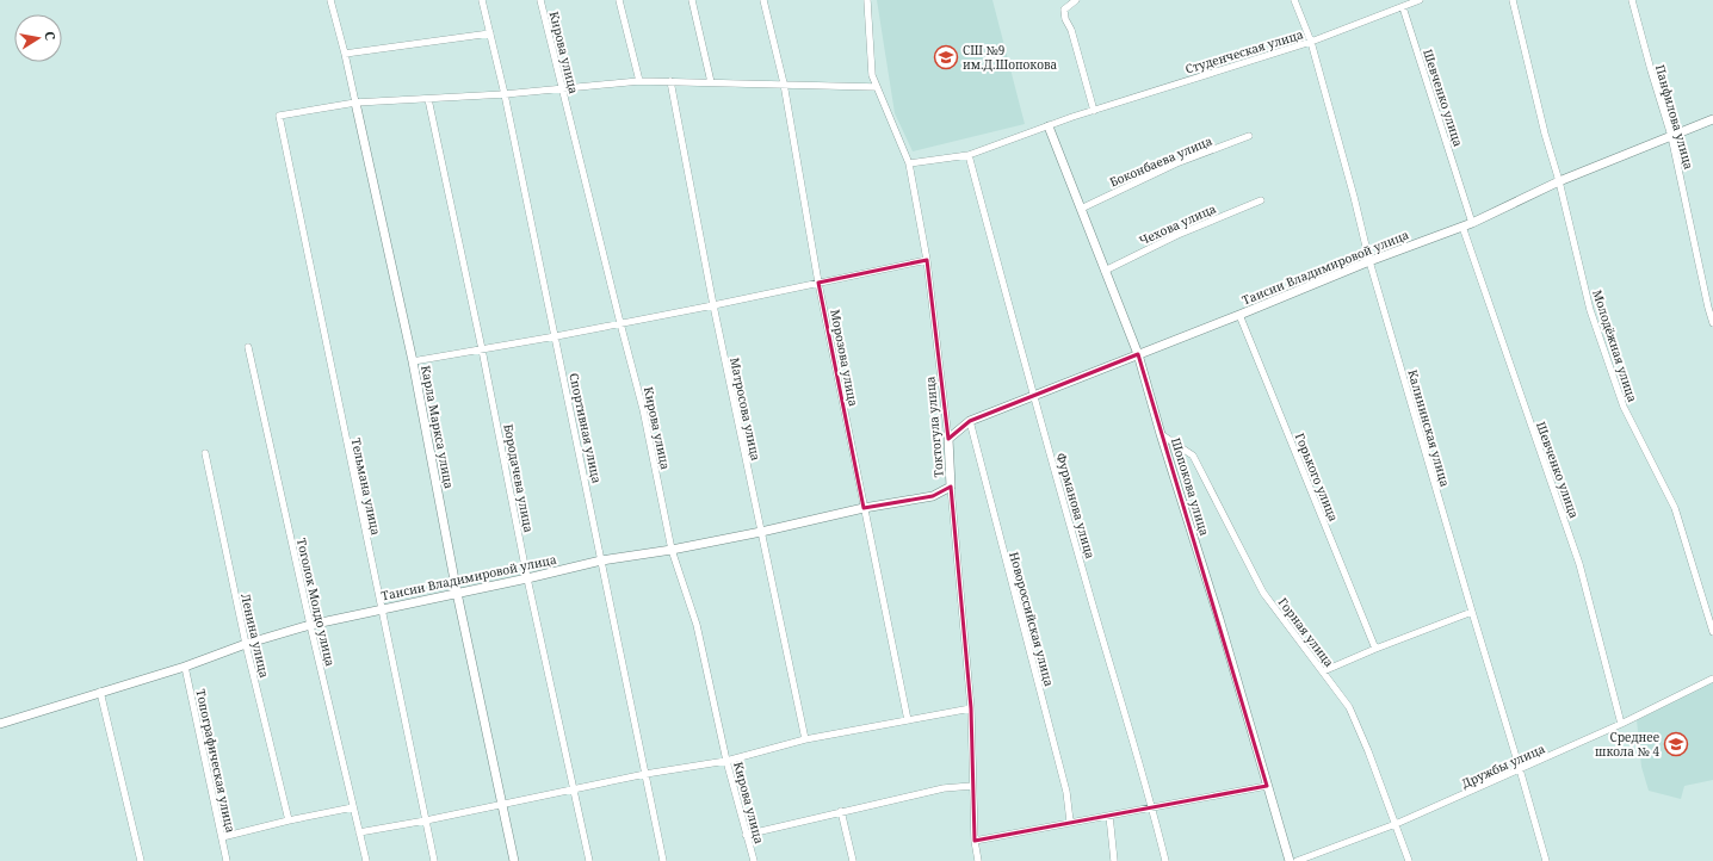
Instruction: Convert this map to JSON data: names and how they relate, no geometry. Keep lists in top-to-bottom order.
{
  "streets": {
    "street": [
      "Студенческая улица",
      "Кирова улица",
      "Шевченко улица",
      "Панфилова улица",
      "Боконбаева улица",
      "Чехова улица",
      "Таисии Владимировой улица",
      "Молодёжная улица",
      "Морозова улица",
      "Матросова улица",
      "Карла Маркса улица",
      "Токтогула улица",
      "Спортивная улица",
      "Калининская улица",
      "Горького улица",
      "Бородачева улица",
      "Тельмана улица",
      "Шопокова улица",
      "Фурманова улица",
      "Тоголок Молдо улица",
      "Новороссийская улица",
      "Горная улица",
      "Ленина улица",
      "Топографическая улица",
      "Дружбы улица"
    ]
  },
  "crossings": [
    ["Студенческая улица", "Шевченко улица"],
    ["Студенческая улица", "Калининская улица"],
    ["Студенческая улица", "Шопокова улица"],
    ["Кирова улица", "Таисии Владимировой улица"],
    ["Шевченко улица", "Таисии Владимировой улица"],
    ["Шевченко улица", "Дружбы улица"],
    ["Панфилова улица", "Таисии Владимировой улица"],
    ["Боконбаева улица", "Шопокова улица"],
    ["Чехова улица", "Шопокова улица"],
    ["Таисии Владимировой улица", "Молодёжная улица"],
    ["Таисии Владимировой улица", "Морозова улица"],
    ["Таисии Владимировой улица", "Матросова улица"],
    ["Таисии Владимировой улица", "Карла Маркса улица"],
    ["Таисии Владимировой улица", "Токтогула улица"],
    ["Таисии Владимировой улица", "Спортивная улица"],
    ["Таисии Владимировой улица", "Калининская улица"],
    ["Таисии Владимировой улица", "Горького улица"],
    ["Таисии Владимировой улица", "Бородачева улица"],
    ["Таисии Владимировой улица", "Тельмана улица"],
    ["Таисии Владимировой улица", "Шопокова улица"],
    ["Таисии Владимировой улица", "Фурманова улица"],
    ["Таисии Владимировой улица", "Тоголок Молдо улица"],
    ["Таисии Владимировой улица", "Новороссийская улица"],
    ["Таисии Владимировой улица", "Ленина улица"],
    ["Таисии Владимировой улица", "Топографическая улица"],
    ["Карла Маркса улица", "Тельмана улица"],
    ["Калининская улица", "Дружбы улица"],
    ["Шопокова улица", "Горная улица"],
    ["Горная улица", "Дружбы улица"]
  ],
  "places": {
    "school or university": ["СШ №9 им.Д.Шопокова", "Среднее школа № 4"]
  },
  "north": "right"
}
